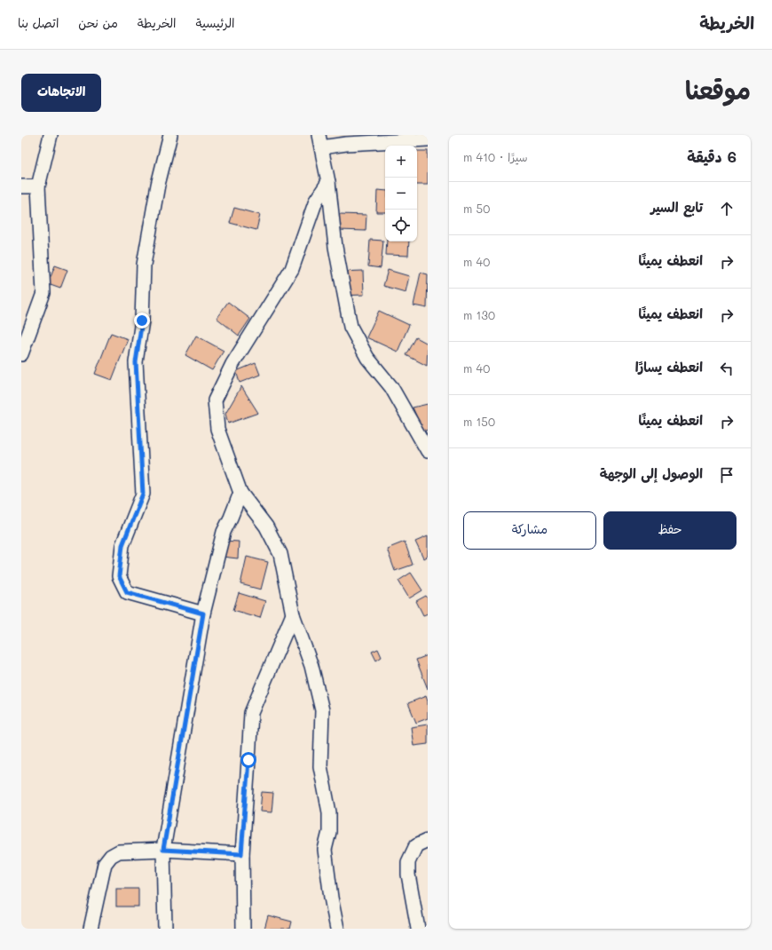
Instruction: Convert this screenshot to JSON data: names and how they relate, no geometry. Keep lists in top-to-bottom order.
{
  "page": {
    "header": "الخريطة",
    "nav": [
      "الرئيسية",
      "الخريطة",
      "من نحن",
      "اتصل بنا"
    ],
    "title": "موقعنا",
    "buttons": [
      "الاتجاهات",
      ["حفظ", "مشاركة"]
    ],
    "heading": ["6 دقيقة", "سيرًا · 410 m"],
    "map_buttons": ["+", "−"],
    "list": [
      ["تابع السير", "50 m"],
      ["انعطف يمينًا", "40 m"],
      ["انعطف يمينًا", "130 m"],
      ["انعطف يسارًا", "40 m"],
      ["انعطف يمينًا", "150 m"],
      "الوصول إلى الوجهة"
    ]
  }
}
